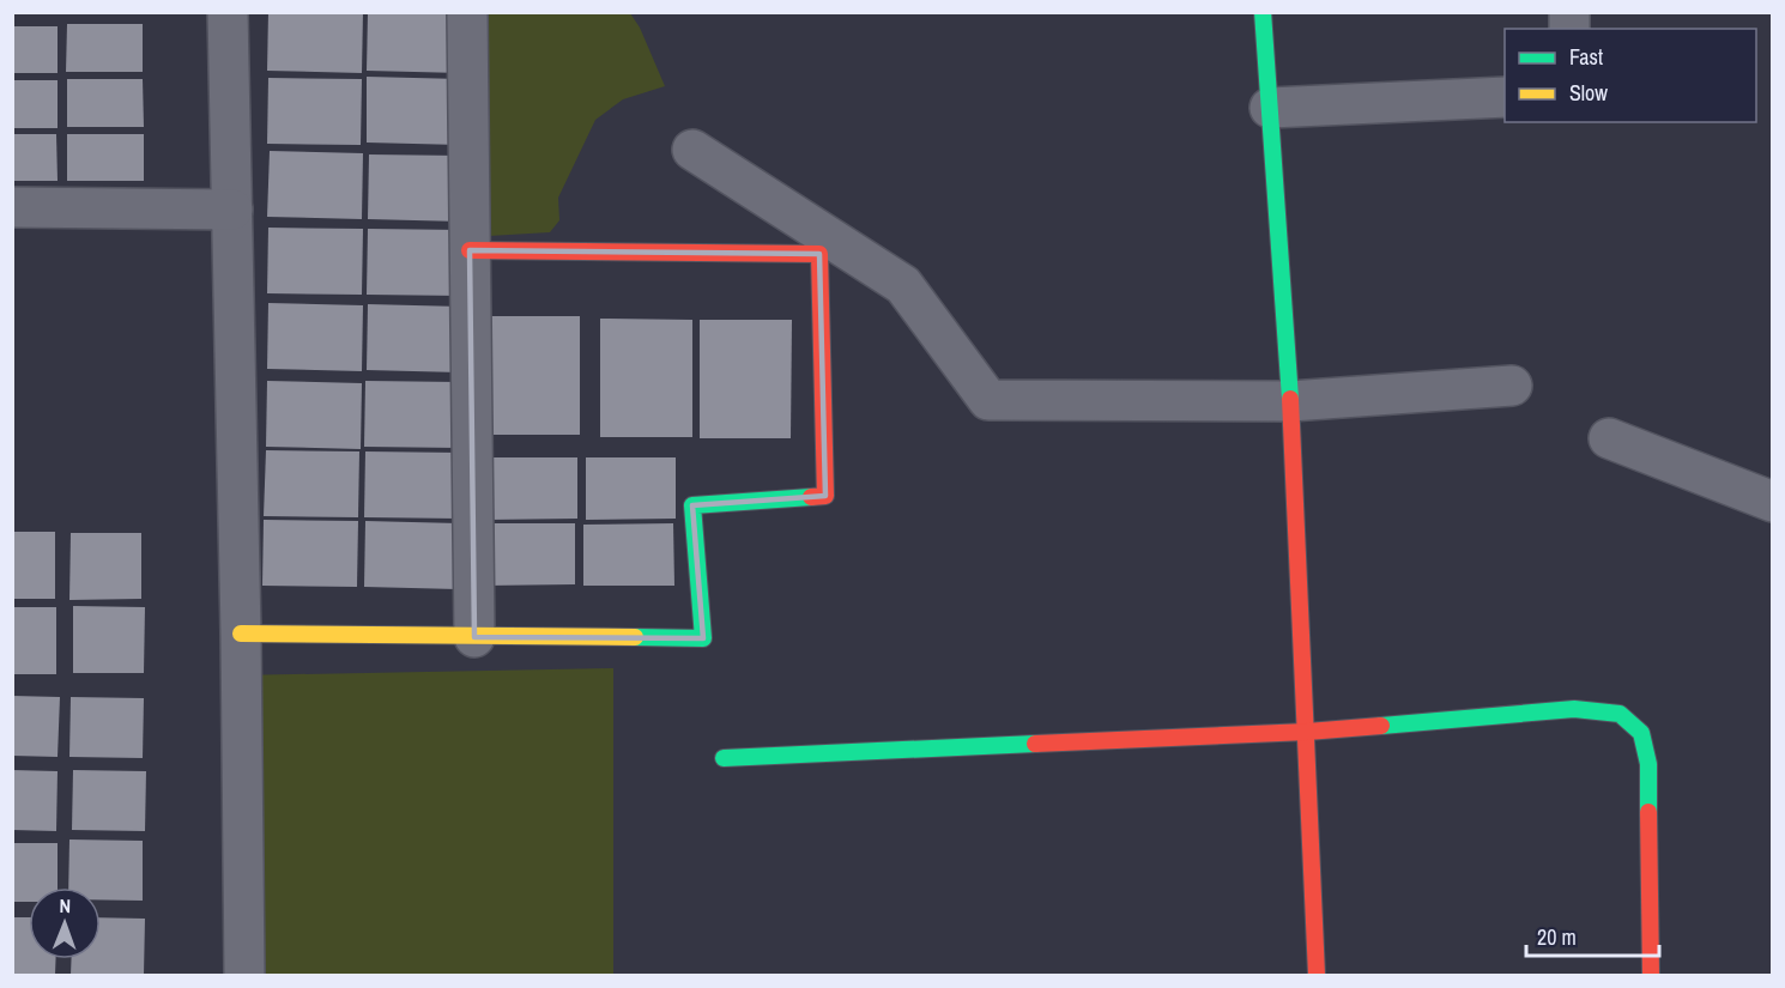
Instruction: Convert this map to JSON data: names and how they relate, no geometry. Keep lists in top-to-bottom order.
{
  "legend": ["Fast", "Slow"],
  "scale_bar": "20 m",
  "north": "top"
}
